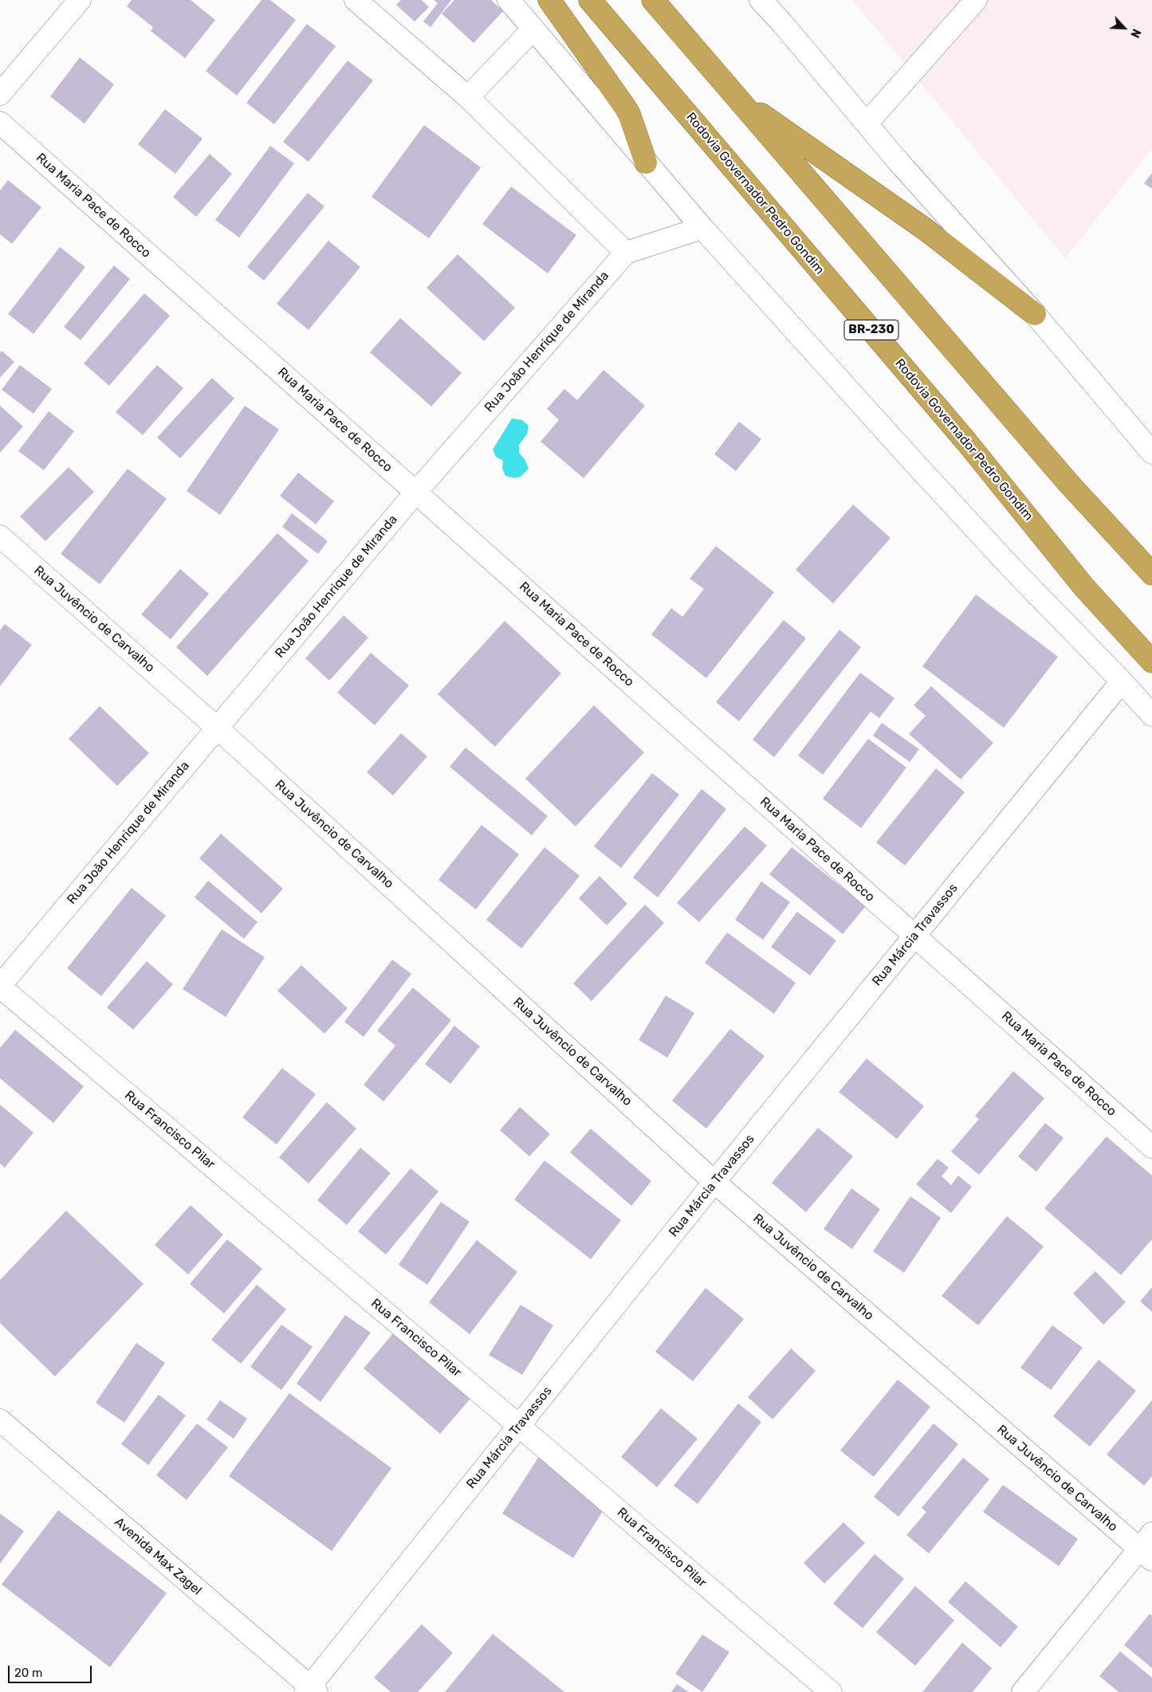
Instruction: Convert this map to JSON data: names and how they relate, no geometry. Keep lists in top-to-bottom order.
{
  "streets": {
    "highway": ["Rodovia Governador Pedro Gondim", "BR-230"],
    "street": [
      "Rua Maria Pace de Rocco",
      "Rua João Henrique de Miranda",
      "Rua Juvêncio de Carvalho",
      "Rua Márcia Travassos",
      "Rua Francisco Pilar",
      "Avenida Max Zagel"
    ]
  },
  "crossings": [
    ["Rua Maria Pace de Rocco", "Rua João Henrique de Miranda"],
    ["Rua Maria Pace de Rocco", "Rua Márcia Travassos"],
    ["Rua João Henrique de Miranda", "Rua Juvêncio de Carvalho"],
    ["Rua João Henrique de Miranda", "Rua Francisco Pilar"],
    ["Rua Juvêncio de Carvalho", "Rua Márcia Travassos"],
    ["Rua Márcia Travassos", "Rua Francisco Pilar"],
    ["Rua Márcia Travassos", "Avenida Max Zagel"]
  ],
  "scale_bar": "20 m",
  "north": "bottom right"
}
